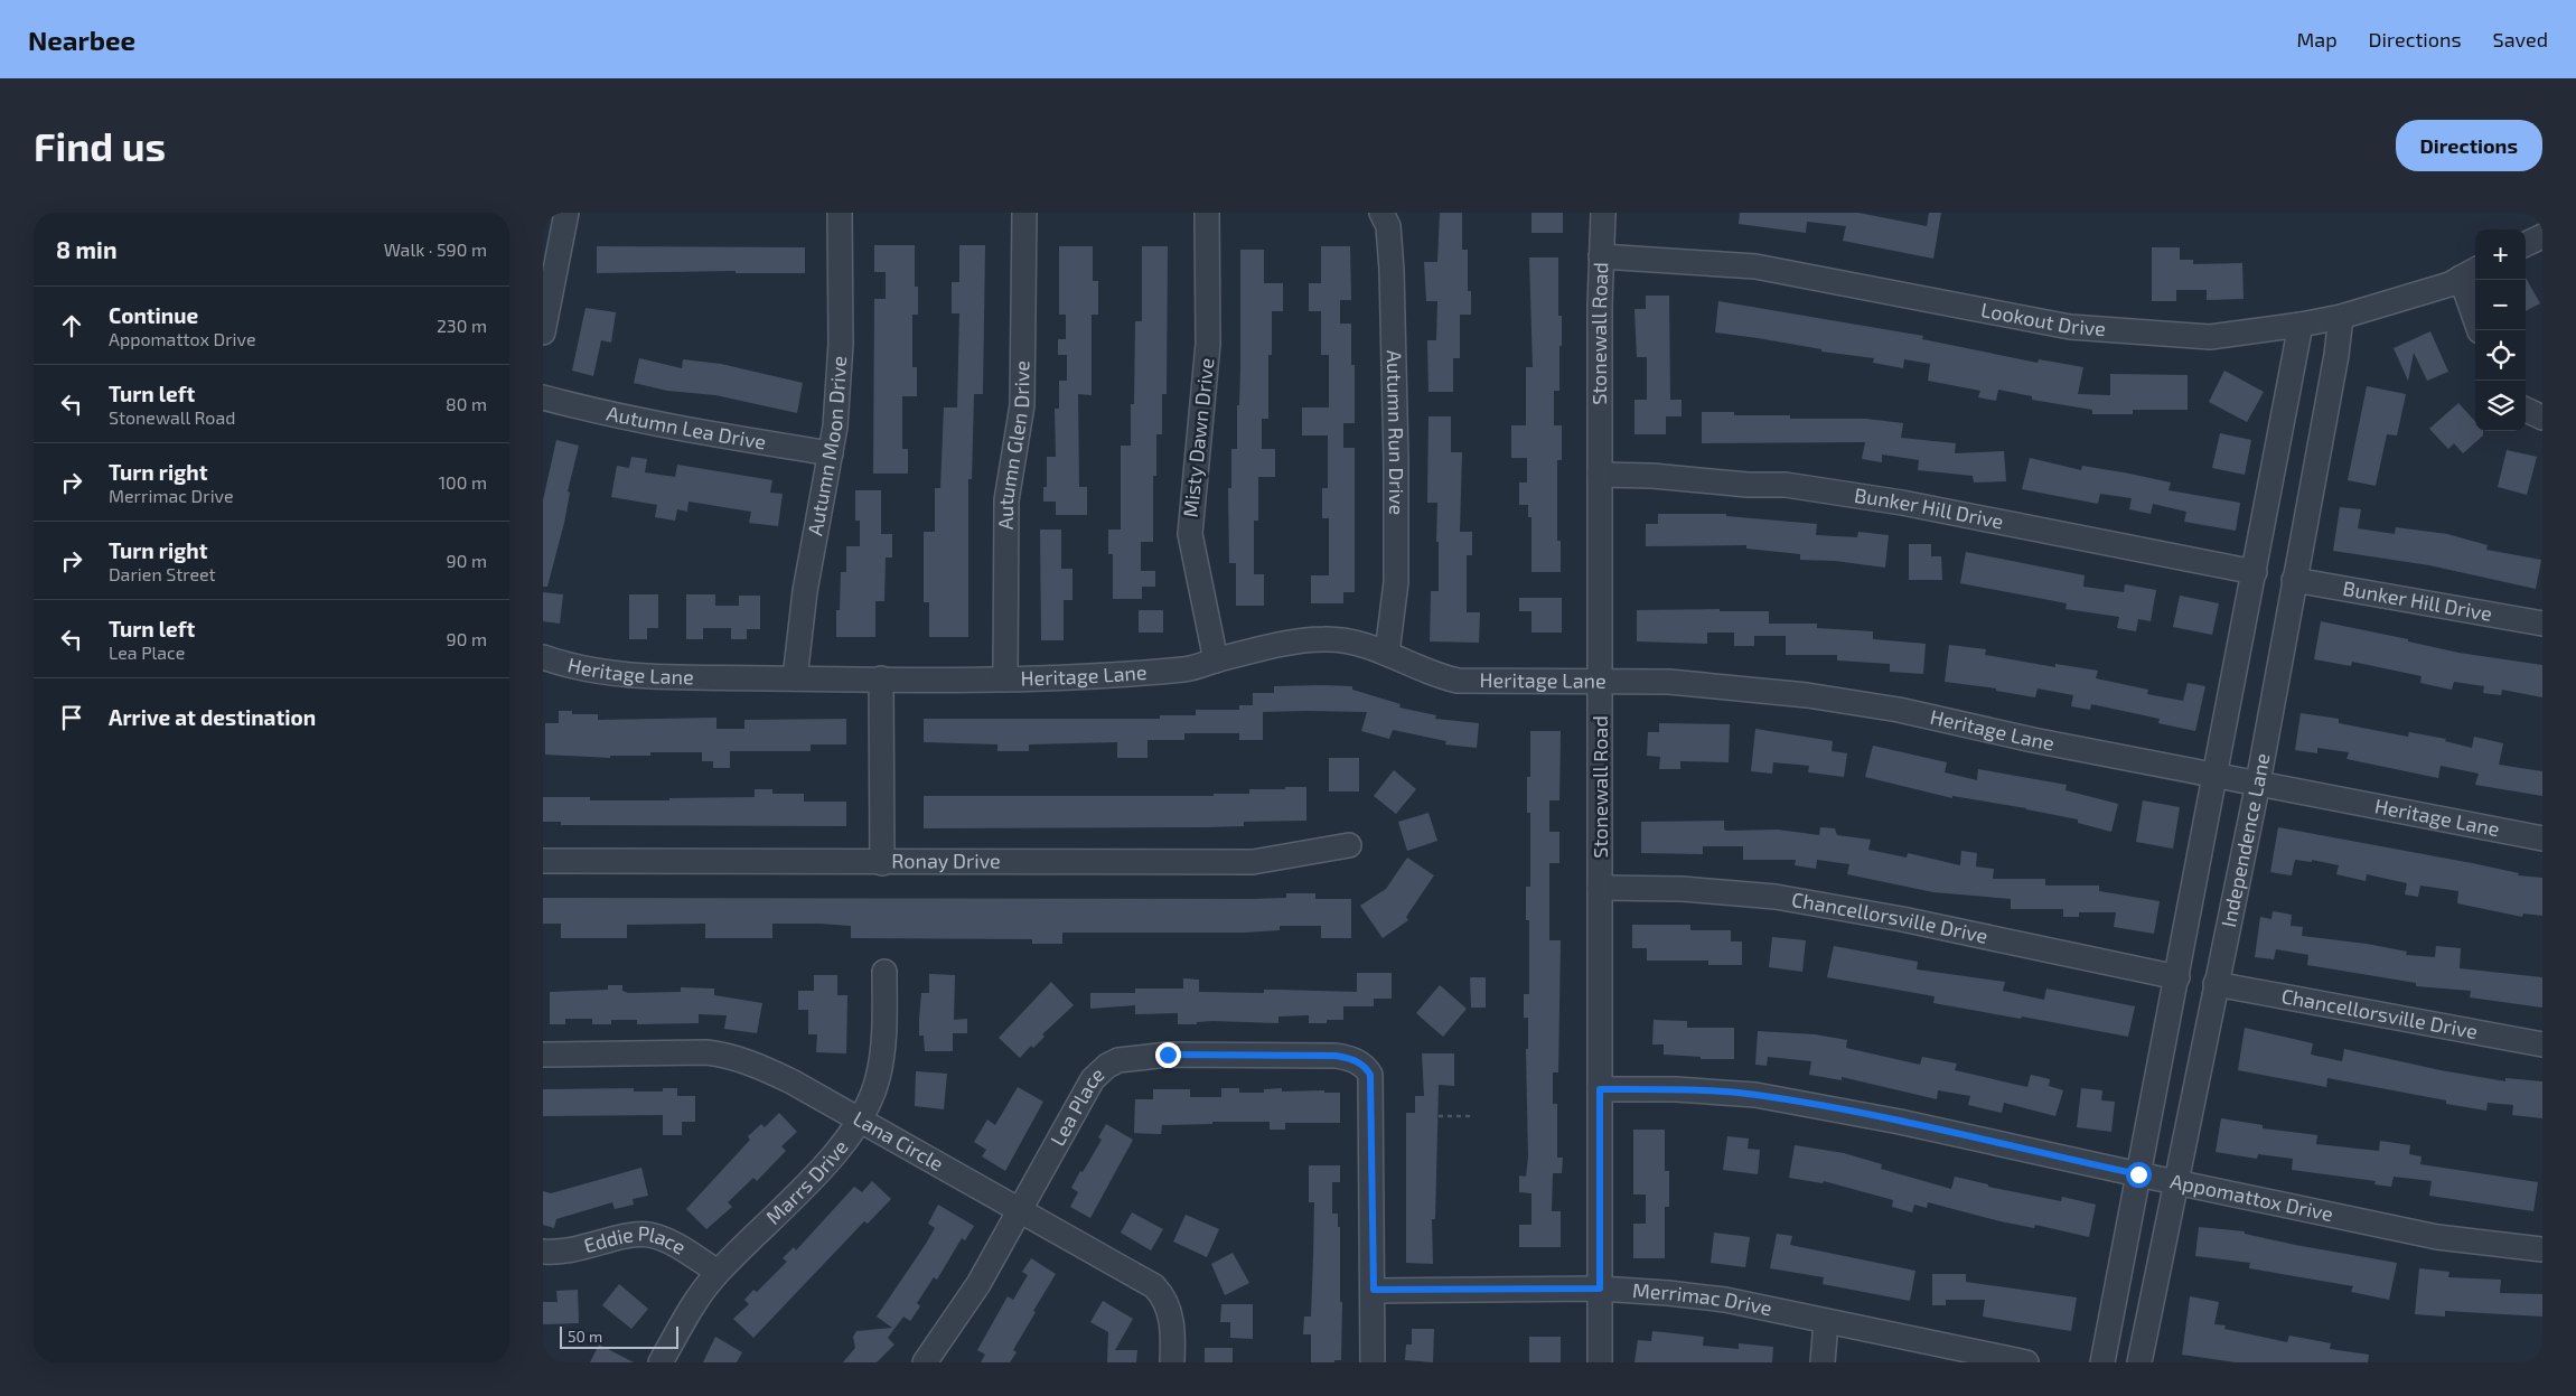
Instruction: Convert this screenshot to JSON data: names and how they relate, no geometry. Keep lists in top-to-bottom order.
{
  "streets": {
    "street": [
      "Lookout Drive",
      "Stonewall Road",
      "Autumn Lea Drive",
      "Autumn Run Drive",
      "Misty Dawn Drive",
      "Autumn Glen Drive",
      "Autumn Moon Drive",
      "Bunker Hill Drive",
      "Heritage Lane",
      "Independence Lane",
      "Ronay Drive",
      "Chancellorsville Drive",
      "Lea Place",
      "Lana Circle",
      "Marrs Drive",
      "Appomattox Drive",
      "Eddie Place",
      "Merrimac Drive"
    ]
  },
  "crossings": [
    ["Lookout Drive", "Stonewall Road"],
    ["Lookout Drive", "Independence Lane"],
    ["Stonewall Road", "Bunker Hill Drive"],
    ["Stonewall Road", "Heritage Lane"],
    ["Stonewall Road", "Chancellorsville Drive"],
    ["Stonewall Road", "Appomattox Drive"],
    ["Stonewall Road", "Merrimac Drive"],
    ["Autumn Lea Drive", "Autumn Moon Drive"],
    ["Autumn Run Drive", "Heritage Lane"],
    ["Misty Dawn Drive", "Heritage Lane"],
    ["Autumn Glen Drive", "Heritage Lane"],
    ["Autumn Moon Drive", "Heritage Lane"],
    ["Bunker Hill Drive", "Independence Lane"],
    ["Heritage Lane", "Independence Lane"],
    ["Independence Lane", "Chancellorsville Drive"],
    ["Independence Lane", "Appomattox Drive"],
    ["Lea Place", "Lana Circle"],
    ["Lea Place", "Merrimac Drive"],
    ["Lana Circle", "Marrs Drive"],
    ["Marrs Drive", "Eddie Place"]
  ],
  "scale_bar": "50 m",
  "page": {
    "header": "Nearbee",
    "nav": ["Map", "Directions", "Saved"],
    "buttons": "Directions",
    "title": "Find us",
    "heading": ["8 min", "Walk · 590 m"],
    "map_buttons": ["+", "−"],
    "list": [
      ["Continue", "Appomattox Drive", "230 m"],
      ["Turn left", "Stonewall Road", "80 m"],
      ["Turn right", "Merrimac Drive", "100 m"],
      ["Turn right", "Darien Street", "90 m"],
      ["Turn left", "Lea Place", "90 m"],
      "Arrive at destination"
    ],
    "scale": "50 m"
  }
}
